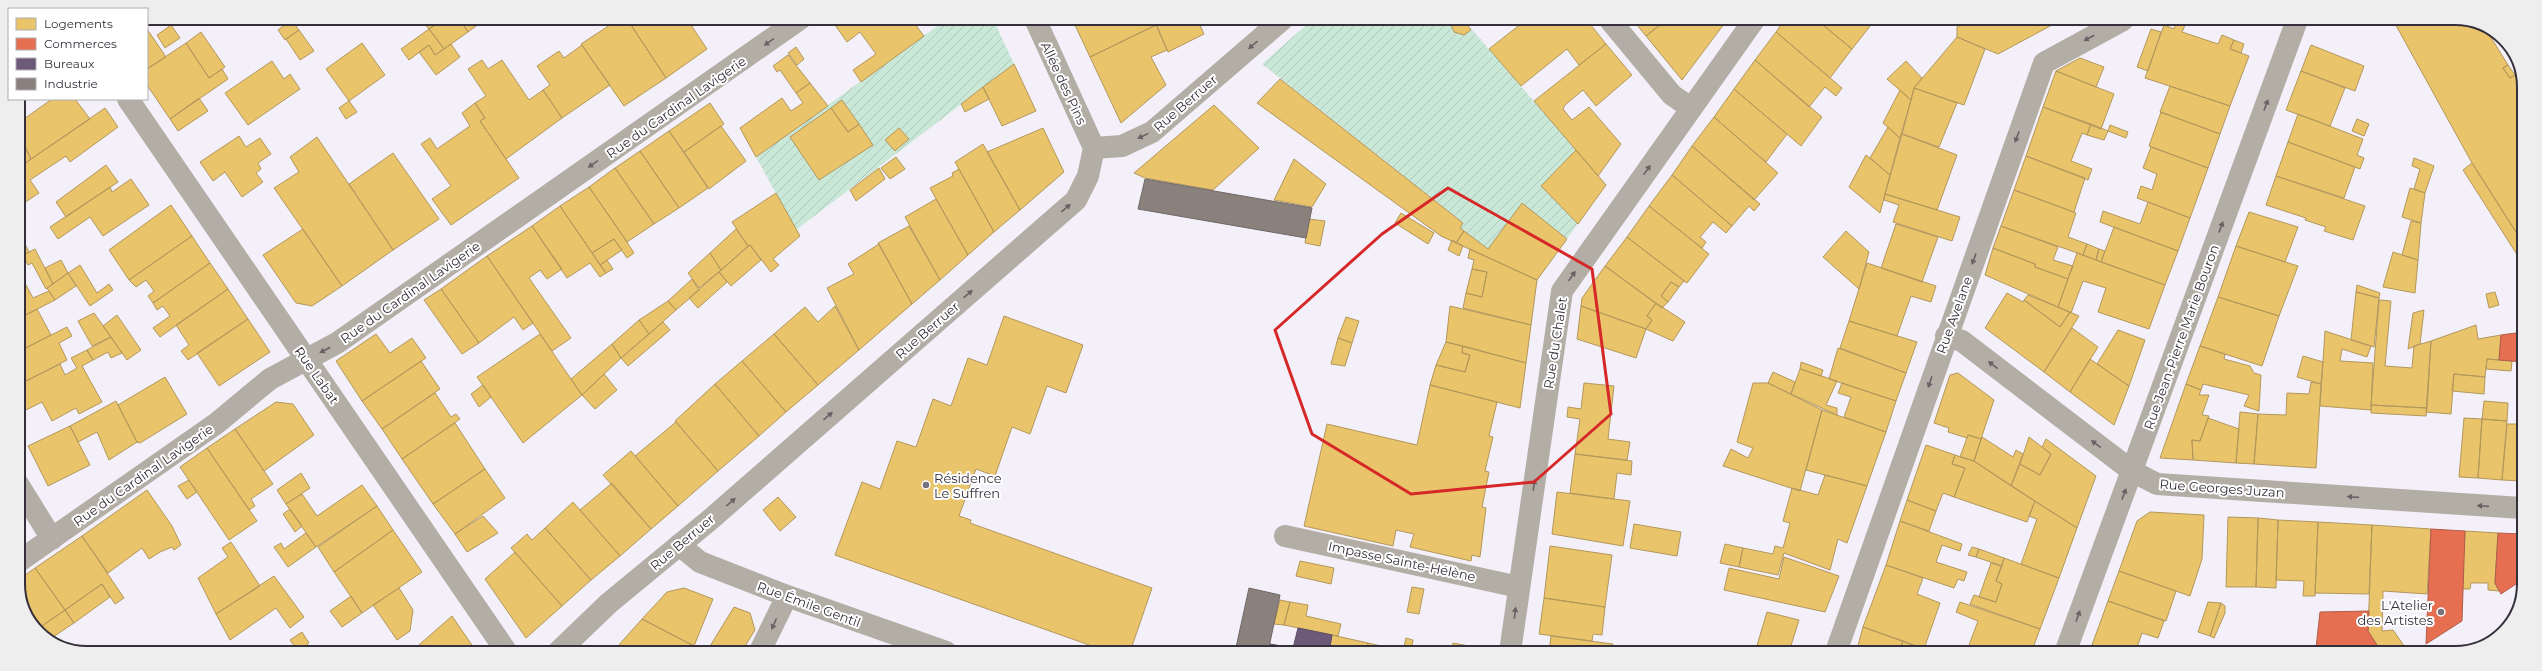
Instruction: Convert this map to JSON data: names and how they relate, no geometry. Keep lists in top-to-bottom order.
{
  "streets": {
    "street": [
      "Allée des Pins",
      "Rue Berruer",
      "Rue du Cardinal Lavigerie",
      "Rue Avelane",
      "Rue Jean-Pierre Marie Bouron",
      "Rue du Chalet",
      "Rue Labat",
      "Rue Georges Juzan",
      "Impasse Sainte-Hélène",
      "Rue Émile Gentil"
    ]
  },
  "crossings": [
    ["Allée des Pins", "Rue Berruer"],
    ["Rue Berruer", "Rue Émile Gentil"],
    ["Rue du Cardinal Lavigerie", "Rue Labat"],
    ["Rue Avelane", "Rue Georges Juzan"],
    ["Rue Jean-Pierre Marie Bouron", "Rue Georges Juzan"],
    ["Rue du Chalet", "Impasse Sainte-Hélène"]
  ],
  "one_way": [
    "Rue du Cardinal Lavigerie",
    "Rue Avelane",
    "Rue Jean-Pierre Marie Bouron",
    "Rue du Chalet",
    "Rue Georges Juzan"
  ],
  "places": ["Résidence Le Suffren", "L'Atelier des Artistes"],
  "legend": [
    "Logements",
    "Commerces",
    "Bureaux",
    "Industrie"
  ]
}
